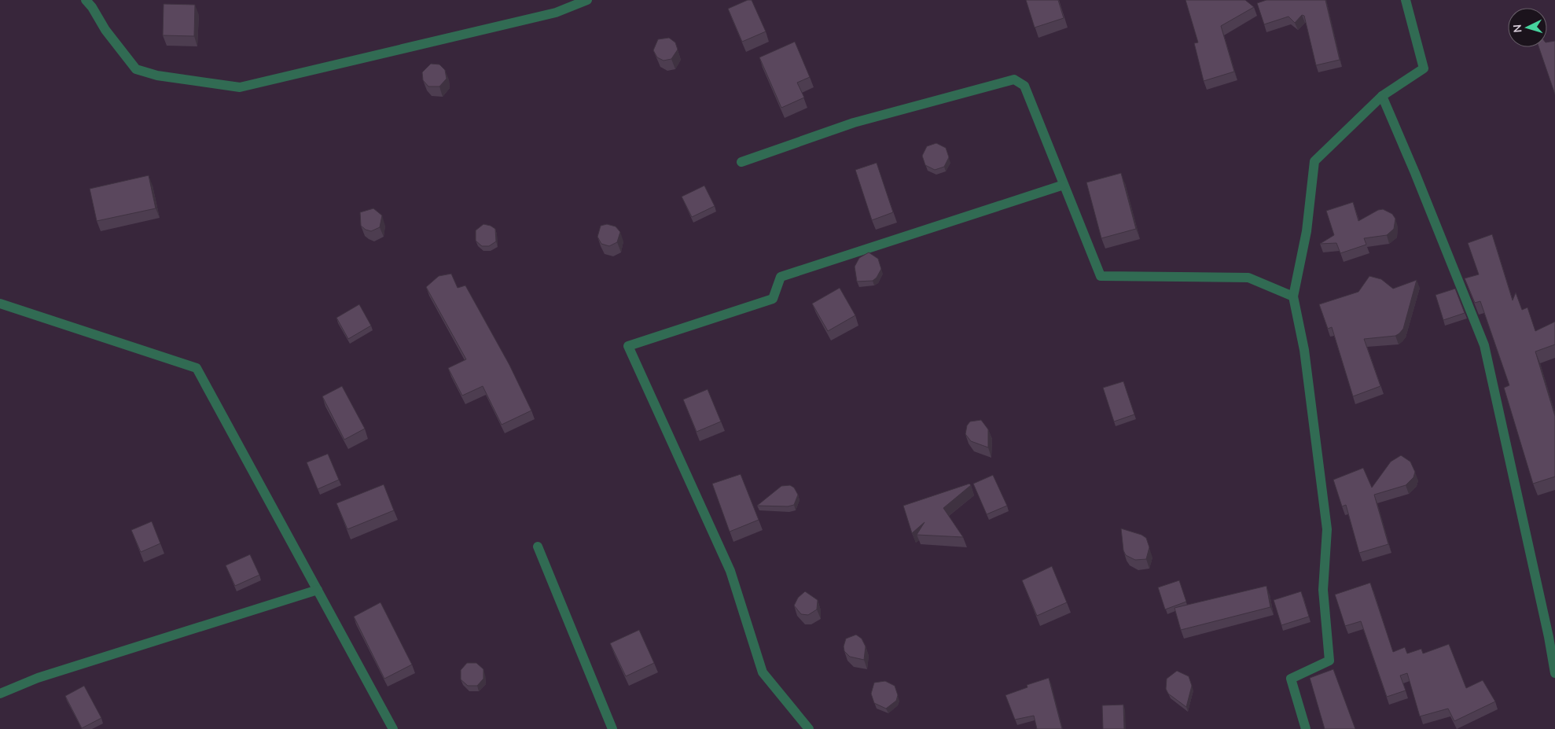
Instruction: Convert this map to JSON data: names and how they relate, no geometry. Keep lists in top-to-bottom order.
{
  "north": "left"
}
